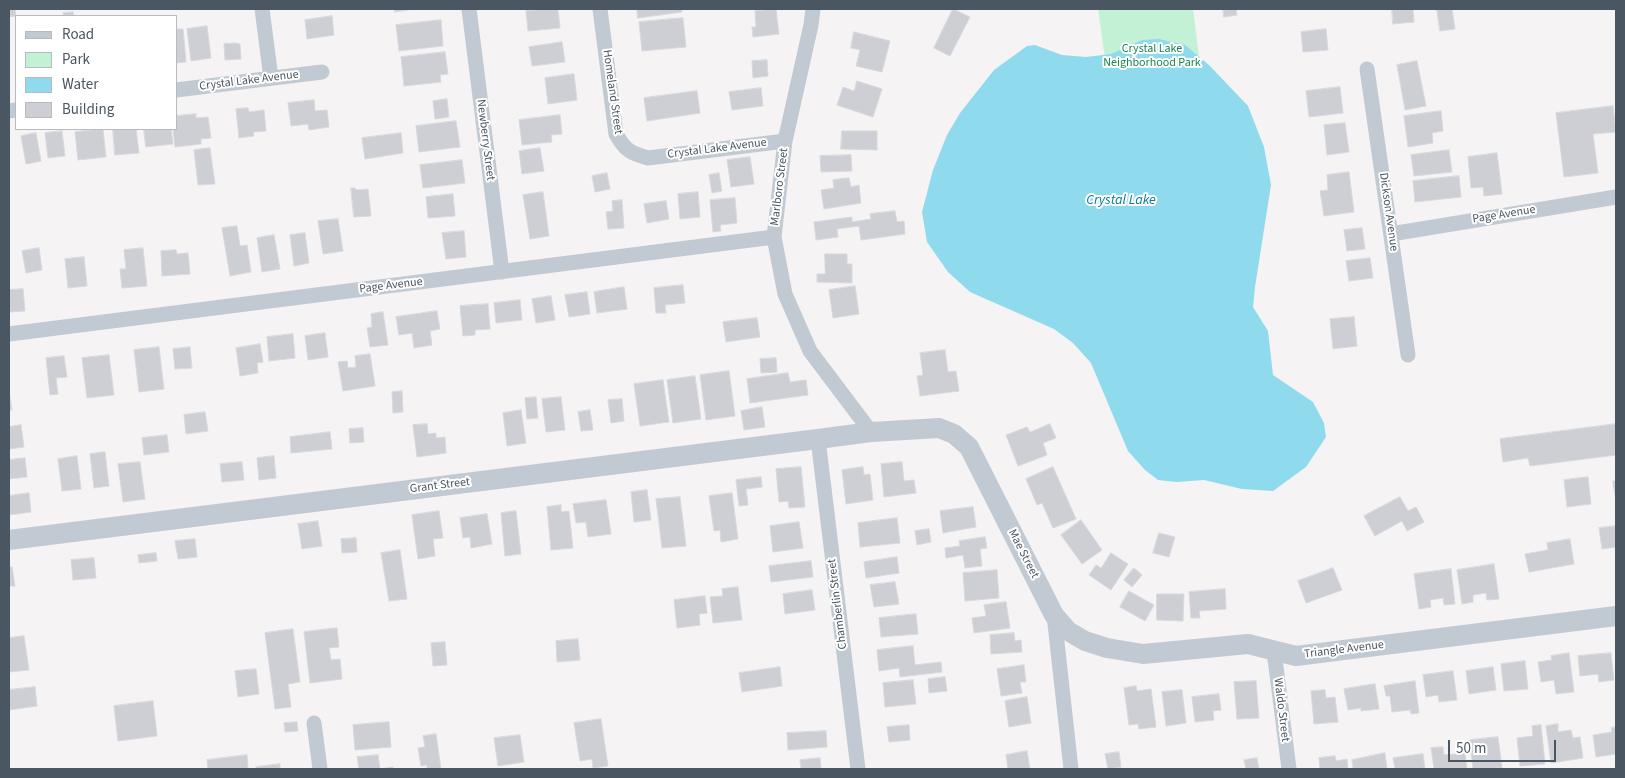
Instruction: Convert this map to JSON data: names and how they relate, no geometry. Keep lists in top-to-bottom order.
{
  "streets": {
    "street": [
      "Crystal Lake Avenue",
      "Homeland Street",
      "Newberry Street",
      "Marlboro Street",
      "Dickson Avenue",
      "Page Avenue",
      "Grant Street",
      "Mae Street",
      "Chamberlin Street",
      "Triangle Avenue",
      "Waldo Street"
    ]
  },
  "crossings": [
    ["Crystal Lake Avenue", "Homeland Street"],
    ["Crystal Lake Avenue", "Marlboro Street"],
    ["Newberry Street", "Page Avenue"],
    ["Marlboro Street", "Page Avenue"],
    ["Marlboro Street", "Grant Street"],
    ["Marlboro Street", "Mae Street"],
    ["Dickson Avenue", "Page Avenue"],
    ["Grant Street", "Mae Street"],
    ["Grant Street", "Chamberlin Street"],
    ["Mae Street", "Triangle Avenue"],
    ["Triangle Avenue", "Waldo Street"]
  ],
  "water": ["Crystal Lake"],
  "parks": ["Crystal Lake Neighborhood Park"],
  "legend": [
    "Road",
    "Park",
    "Water",
    "Building"
  ],
  "scale_bar": "50 m"
}
